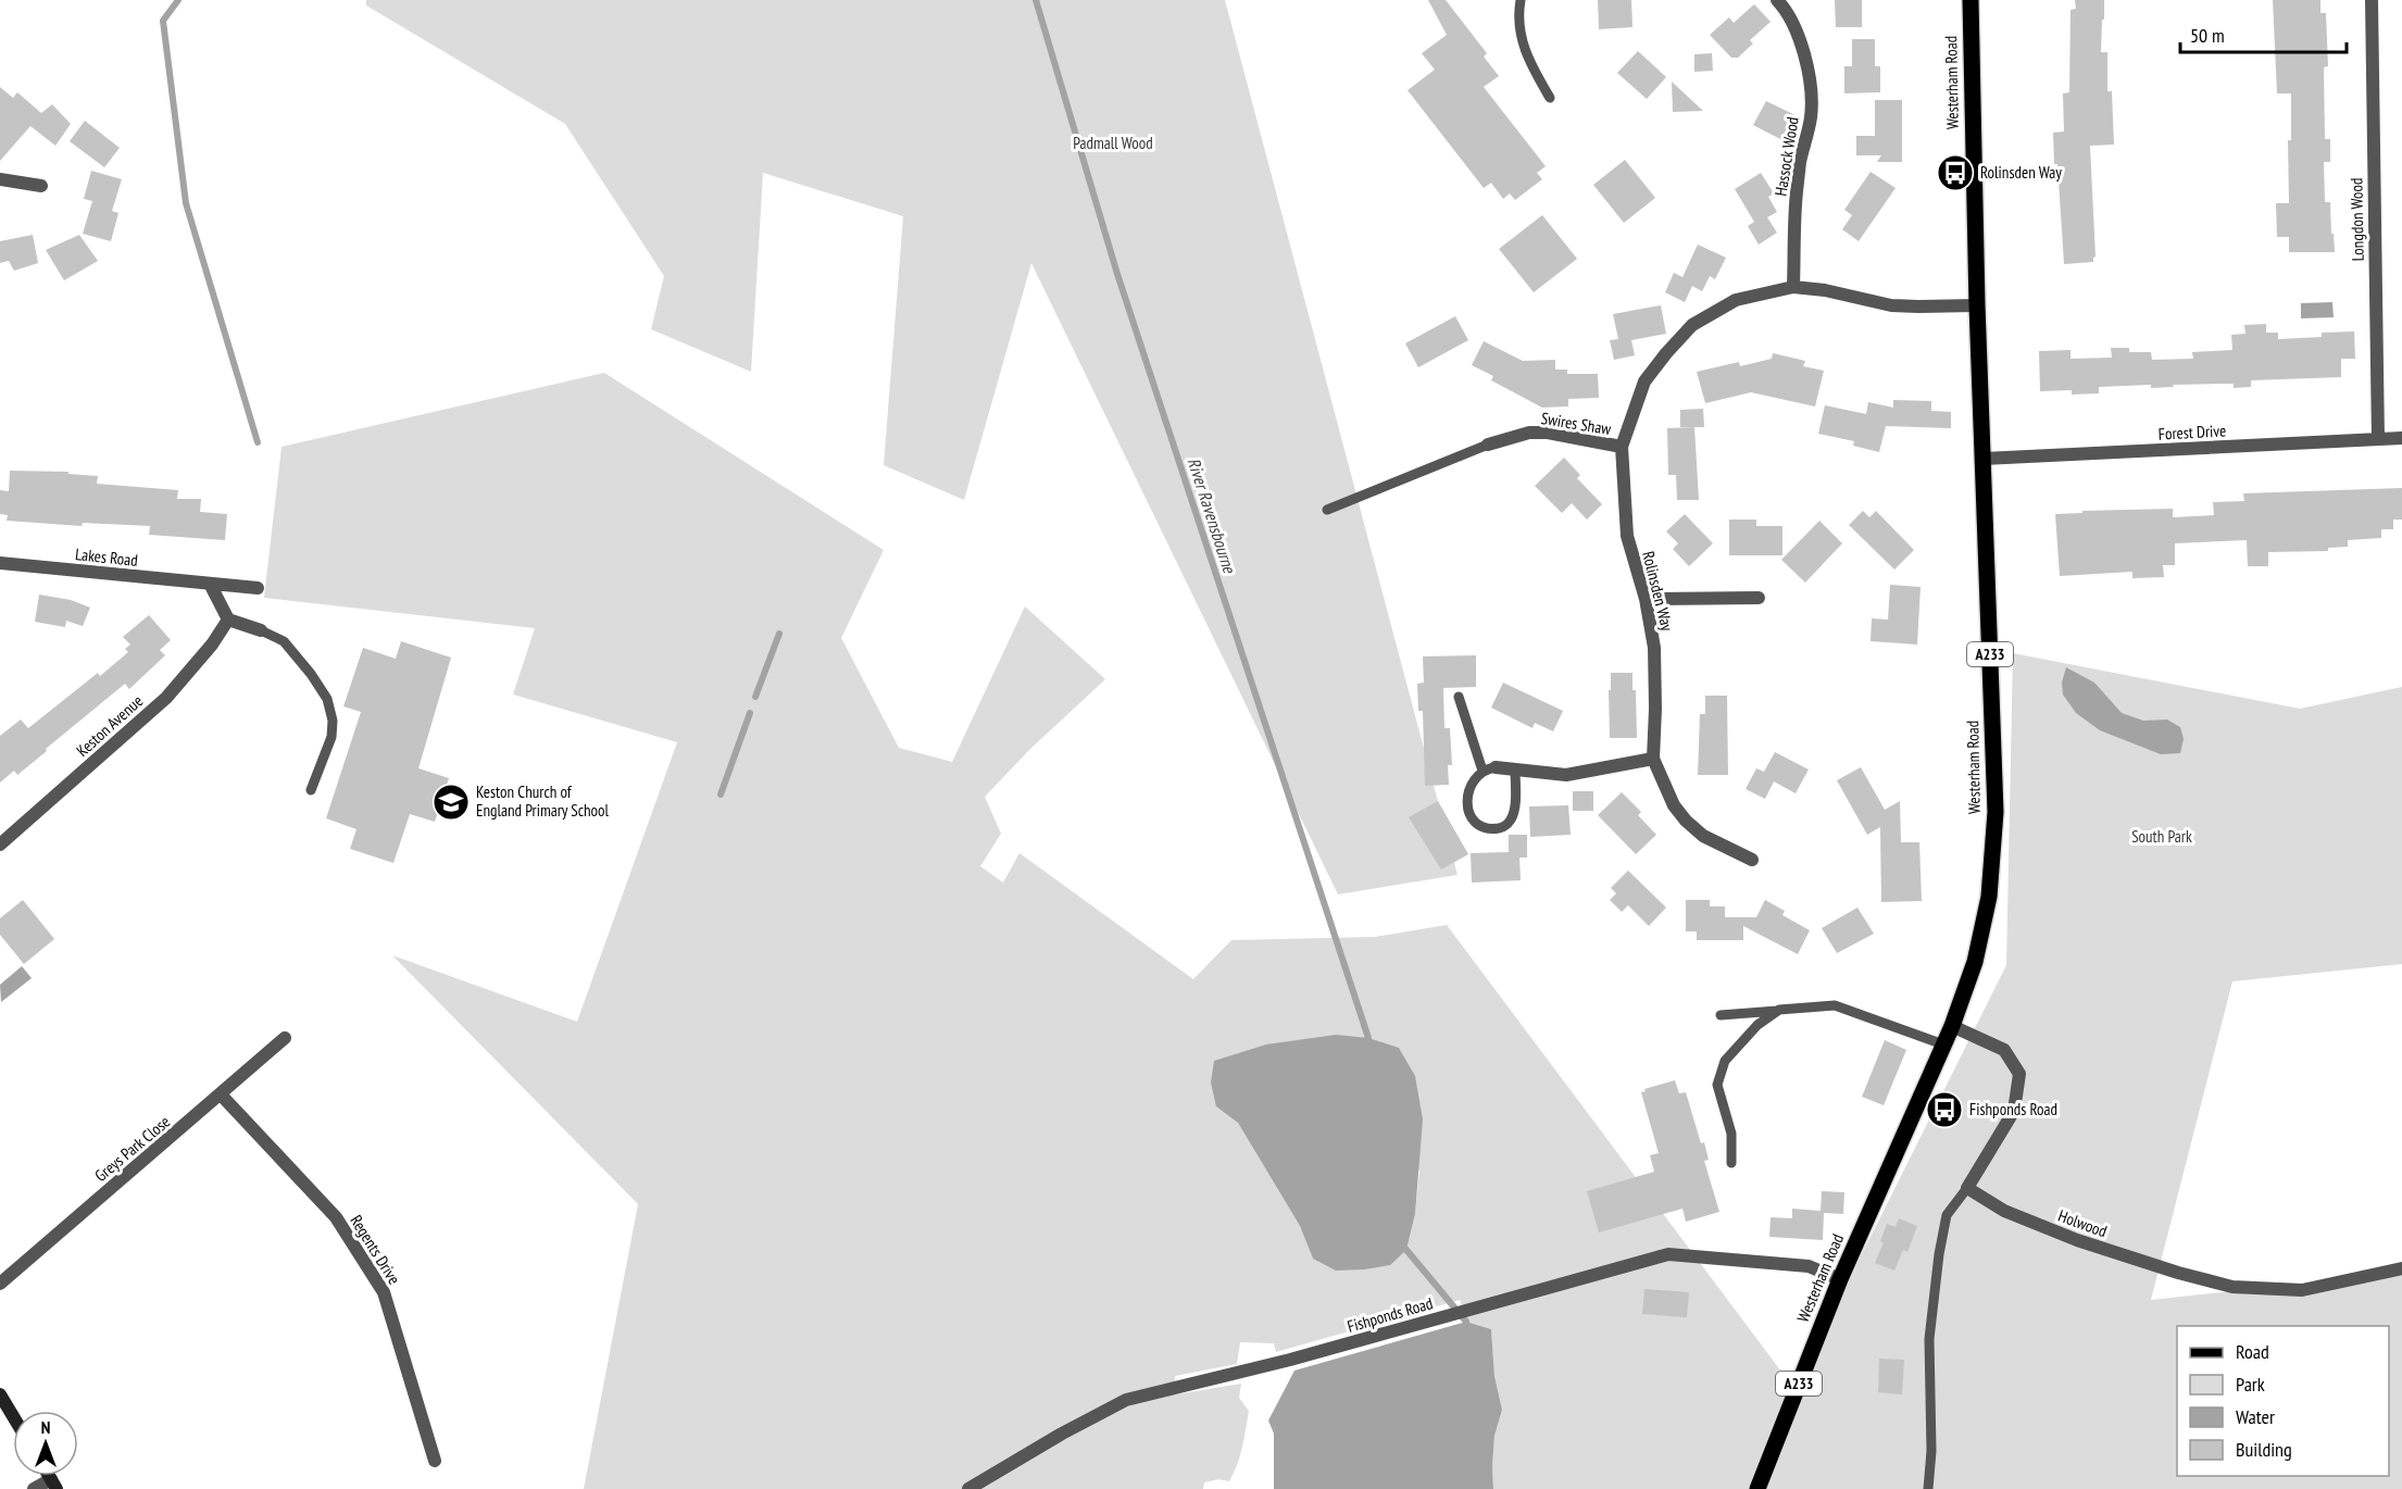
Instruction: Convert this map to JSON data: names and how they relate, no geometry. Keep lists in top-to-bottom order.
{
  "streets": {
    "main road": ["Westerham Road", "A233"],
    "street": [
      "Hassock Wood",
      "Longdon Wood",
      "Swires Shaw",
      "Forest Drive",
      "Lakes Road",
      "Rolinsden Way",
      "Keston Avenue",
      "Greys Park Close",
      "Holwood",
      "Regents Drive",
      "Fishponds Road"
    ]
  },
  "crossings": [
    ["Westerham Road", "Forest Drive"],
    ["Westerham Road", "Rolinsden Way"],
    ["Westerham Road", "Fishponds Road"],
    ["Hassock Wood", "Rolinsden Way"],
    ["Longdon Wood", "Forest Drive"],
    ["Swires Shaw", "Rolinsden Way"],
    ["Greys Park Close", "Regents Drive"]
  ],
  "water": ["River Ravensbourne"],
  "parks": ["Padmall Wood", "South Park"],
  "places": {
    "bus stop": ["Rolinsden Way", "Fishponds Road"],
    "school or university": ["Keston Church of England Primary School"]
  },
  "legend": [
    "Road",
    "Park",
    "Water",
    "Building"
  ],
  "scale_bar": "50 m",
  "north": "top"
}
